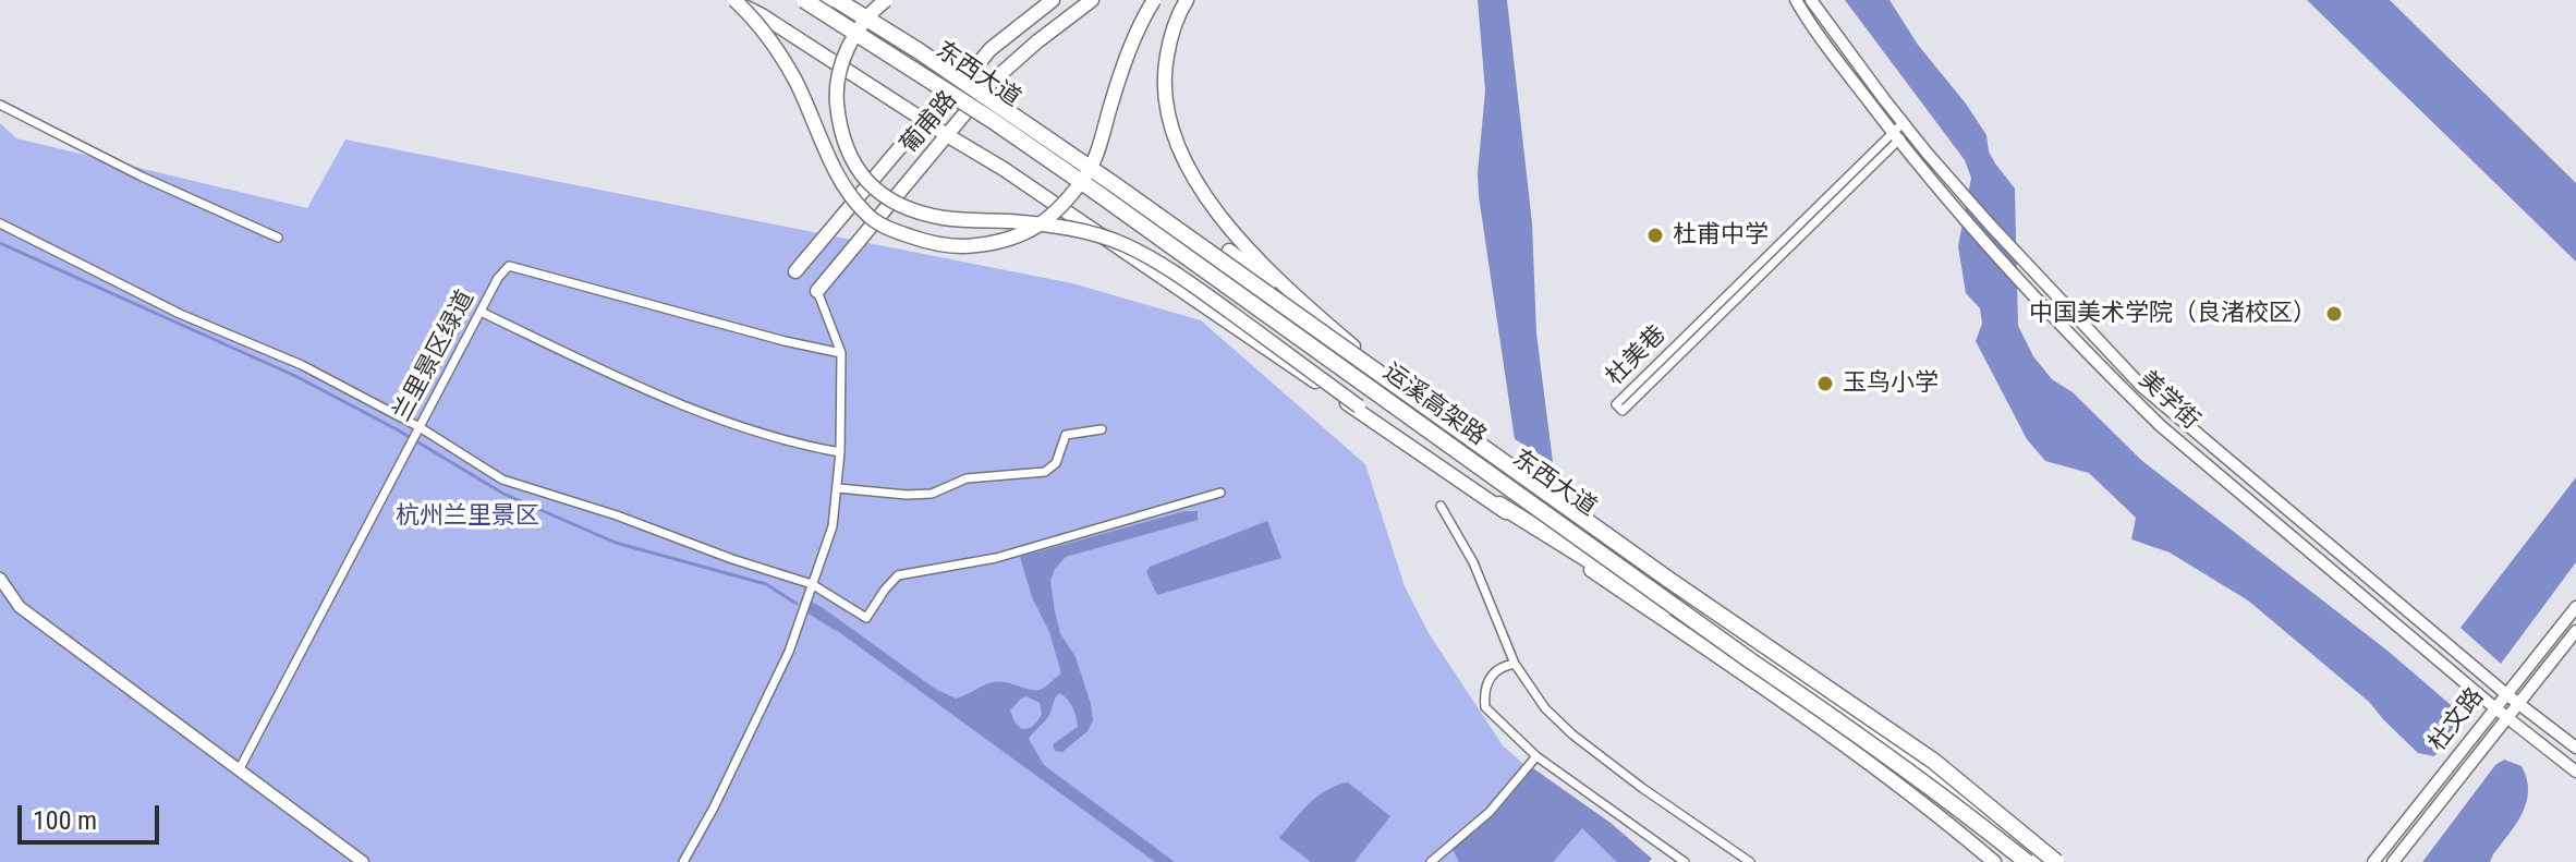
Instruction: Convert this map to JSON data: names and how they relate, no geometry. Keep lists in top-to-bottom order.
{
  "streets": {
    "highway": ["运溪高架路"],
    "main road": ["东西大道", "葡甫路"],
    "street": [
      "兰里景区绿道",
      "杜美巷",
      "美学街",
      "杜文路"
    ]
  },
  "crossings": [
    ["东西大道", "葡甫路"],
    ["杜美巷", "美学街"],
    ["美学街", "杜文路"]
  ],
  "parks": ["杭州兰里景区"],
  "places": ["杜甫中学", "中国美术学院（良渚校区）", "玉鸟小学"],
  "scale_bar": "100 m"
}
